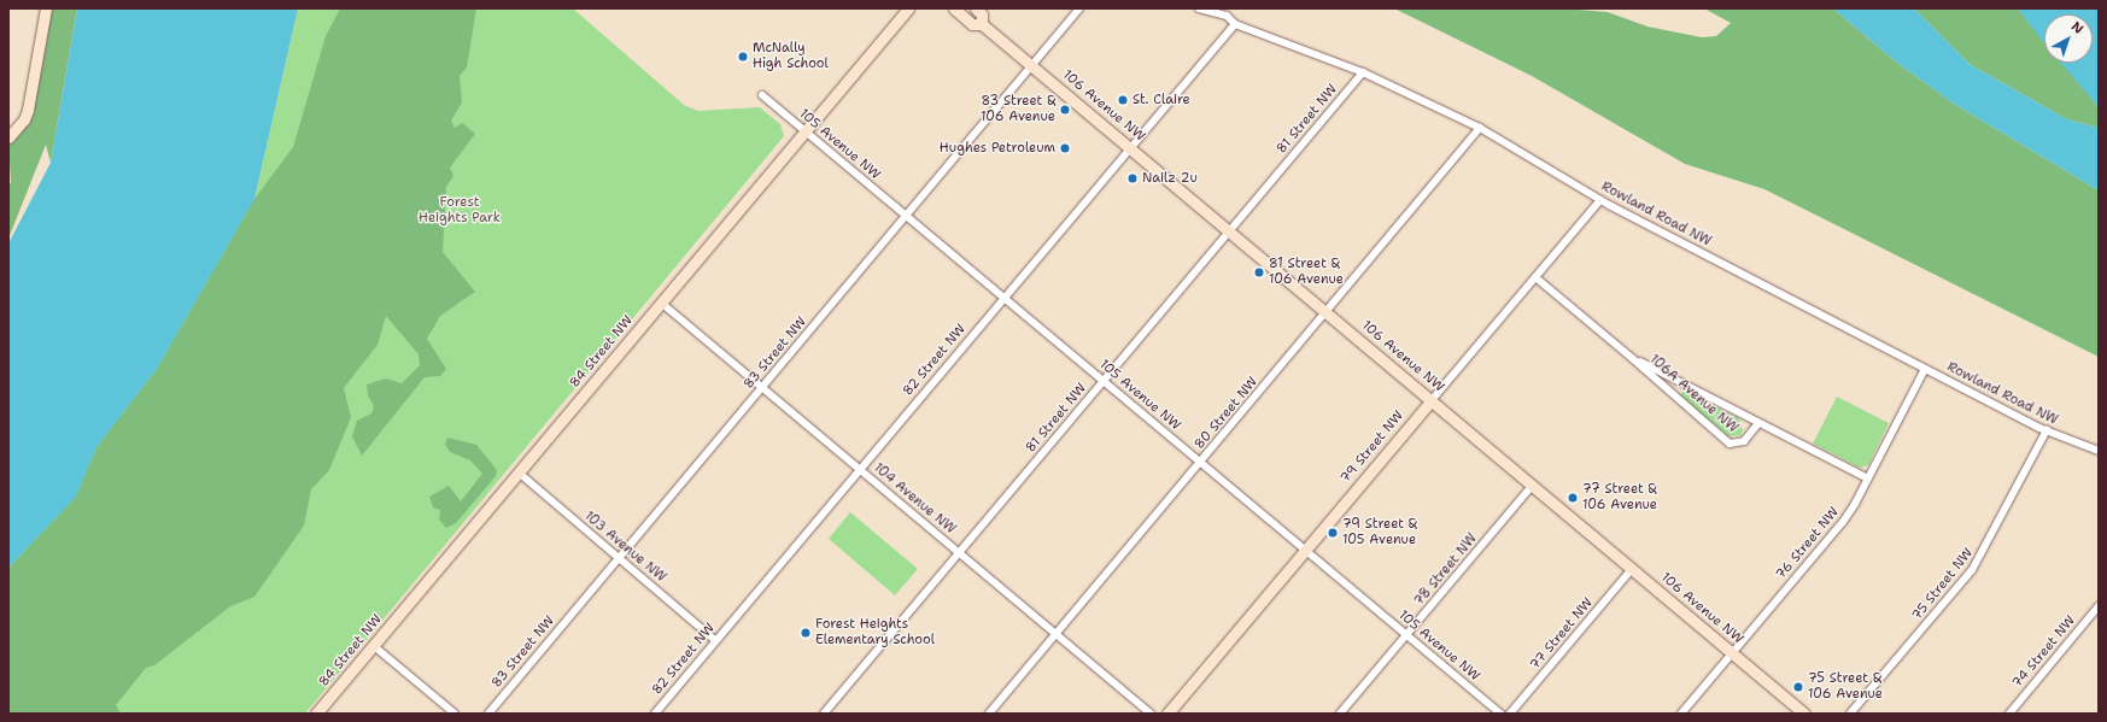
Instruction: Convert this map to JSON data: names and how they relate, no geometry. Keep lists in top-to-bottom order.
{
  "streets": {
    "main road": ["106 Avenue NW", "84 Street NW", "79 Street NW"],
    "street": [
      "81 Street NW",
      "105 Avenue NW",
      "Rowland Road NW",
      "83 Street NW",
      "82 Street NW",
      "106A Avenue NW",
      "80 Street NW",
      "104 Avenue NW",
      "76 Street NW",
      "103 Avenue NW",
      "78 Street NW",
      "75 Street NW",
      "77 Street NW",
      "74 Street NW"
    ]
  },
  "crossings": [
    ["106 Avenue NW", "81 Street NW"],
    ["106 Avenue NW", "83 Street NW"],
    ["106 Avenue NW", "82 Street NW"],
    ["106 Avenue NW", "80 Street NW"],
    ["106 Avenue NW", "79 Street NW"],
    ["106 Avenue NW", "76 Street NW"],
    ["106 Avenue NW", "78 Street NW"],
    ["106 Avenue NW", "77 Street NW"],
    ["81 Street NW", "105 Avenue NW"],
    ["81 Street NW", "Rowland Road NW"],
    ["81 Street NW", "104 Avenue NW"],
    ["105 Avenue NW", "84 Street NW"],
    ["105 Avenue NW", "83 Street NW"],
    ["105 Avenue NW", "82 Street NW"],
    ["105 Avenue NW", "80 Street NW"],
    ["105 Avenue NW", "79 Street NW"],
    ["105 Avenue NW", "78 Street NW"],
    ["Rowland Road NW", "82 Street NW"],
    ["Rowland Road NW", "80 Street NW"],
    ["Rowland Road NW", "79 Street NW"],
    ["Rowland Road NW", "76 Street NW"],
    ["Rowland Road NW", "75 Street NW"],
    ["84 Street NW", "104 Avenue NW"],
    ["84 Street NW", "103 Avenue NW"],
    ["83 Street NW", "104 Avenue NW"],
    ["83 Street NW", "103 Avenue NW"],
    ["82 Street NW", "104 Avenue NW"],
    ["82 Street NW", "103 Avenue NW"],
    ["106A Avenue NW", "79 Street NW"],
    ["106A Avenue NW", "76 Street NW"],
    ["80 Street NW", "104 Avenue NW"]
  ],
  "parks": ["Forest Heights Park"],
  "places": [
    "McNally High School",
    "St. Claire",
    "83 Street & 106 Avenue",
    "Hughes Petroleum",
    "Nailz 2u",
    "81 Street & 106 Avenue",
    "77 Street & 106 Avenue",
    "79 Street & 105 Avenue",
    "Forest Heights Elementary School",
    "75 Street & 106 Avenue"
  ],
  "north": "top right"
}
